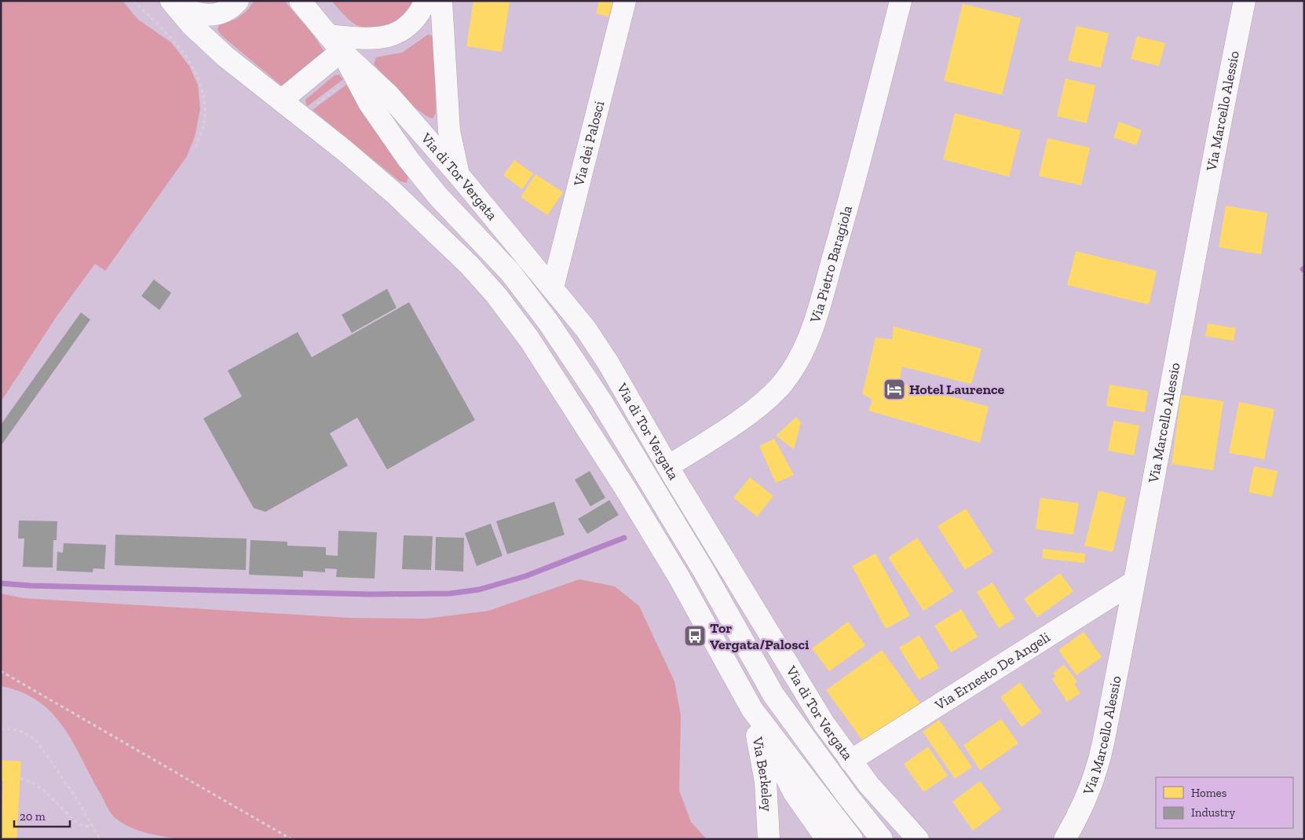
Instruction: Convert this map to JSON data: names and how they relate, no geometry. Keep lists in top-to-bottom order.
{
  "streets": {
    "street": [
      "Via Marcello Alessio",
      "Via dei Palosci",
      "Via di Tor Vergata",
      "Via Pietro Baragiola",
      "Via Ernesto De Angeli",
      "Via Berkeley"
    ]
  },
  "crossings": [
    ["Via Marcello Alessio", "Via Ernesto De Angeli"],
    ["Via dei Palosci", "Via di Tor Vergata"],
    ["Via di Tor Vergata", "Via Pietro Baragiola"],
    ["Via di Tor Vergata", "Via Ernesto De Angeli"]
  ],
  "places": {
    "hotel": ["Hotel Laurence"],
    "bus stop": ["Tor Vergata/Palosci"]
  },
  "legend": ["Homes", "Industry"],
  "scale_bar": "20 m"
}
